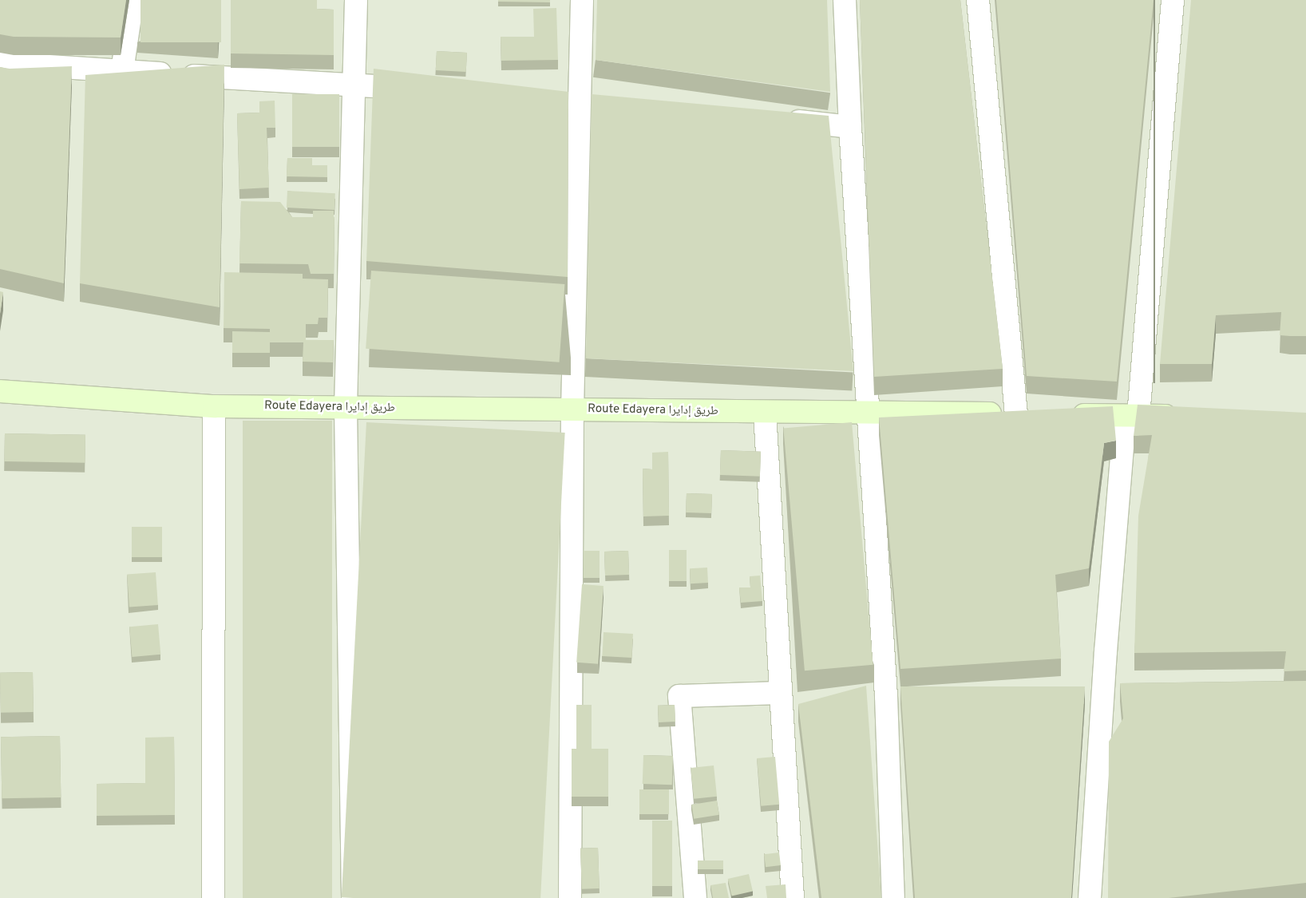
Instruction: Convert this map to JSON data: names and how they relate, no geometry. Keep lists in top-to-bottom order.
{
  "streets": {
    "street": ["Route Edayera طريق إدايرا"]
  }
}
